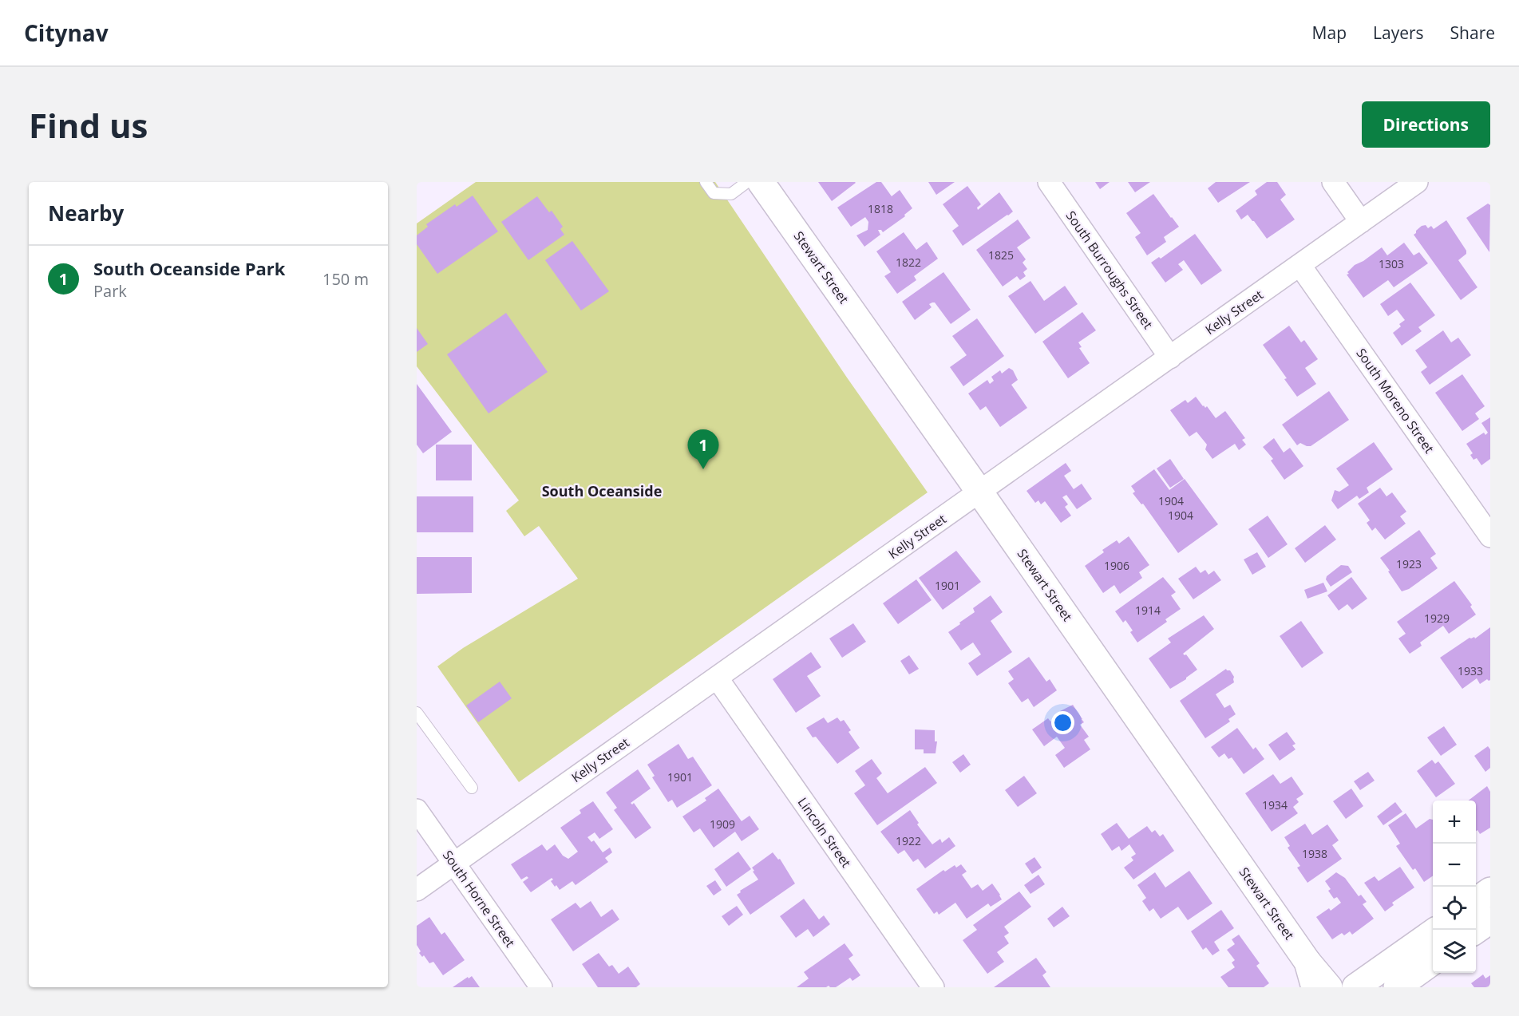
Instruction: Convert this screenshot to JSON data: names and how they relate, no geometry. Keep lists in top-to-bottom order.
{
  "streets": {
    "street": [
      "Stewart Street",
      "South Burroughs Street",
      "Kelly Street",
      "South Moreno Street",
      "Lincoln Street",
      "South Horne Street"
    ]
  },
  "crossings": [
    ["Stewart Street", "Kelly Street"],
    ["South Burroughs Street", "Kelly Street"],
    ["Kelly Street", "South Moreno Street"],
    ["Kelly Street", "Lincoln Street"],
    ["Kelly Street", "South Horne Street"]
  ],
  "districts": ["South Oceanside"],
  "house_numbers": [
    "1818",
    "1825",
    "1822",
    "1303",
    "1904",
    "1904",
    "1923",
    "1906",
    "1901",
    "1914",
    "1929",
    "1933",
    "1901",
    "1934",
    "1909",
    "1922",
    "1938"
  ],
  "page": {
    "header": "Citynav",
    "nav": ["Map", "Layers", "Share"],
    "buttons": "Directions",
    "title": "Find us",
    "heading": "Nearby",
    "list": [
      {
        "mark": "1",
        "name": "South Oceanside Park",
        "note": "Park",
        "value": "150 m"
      }
    ],
    "pins": "1",
    "map_buttons": ["+", "−"]
  }
}
